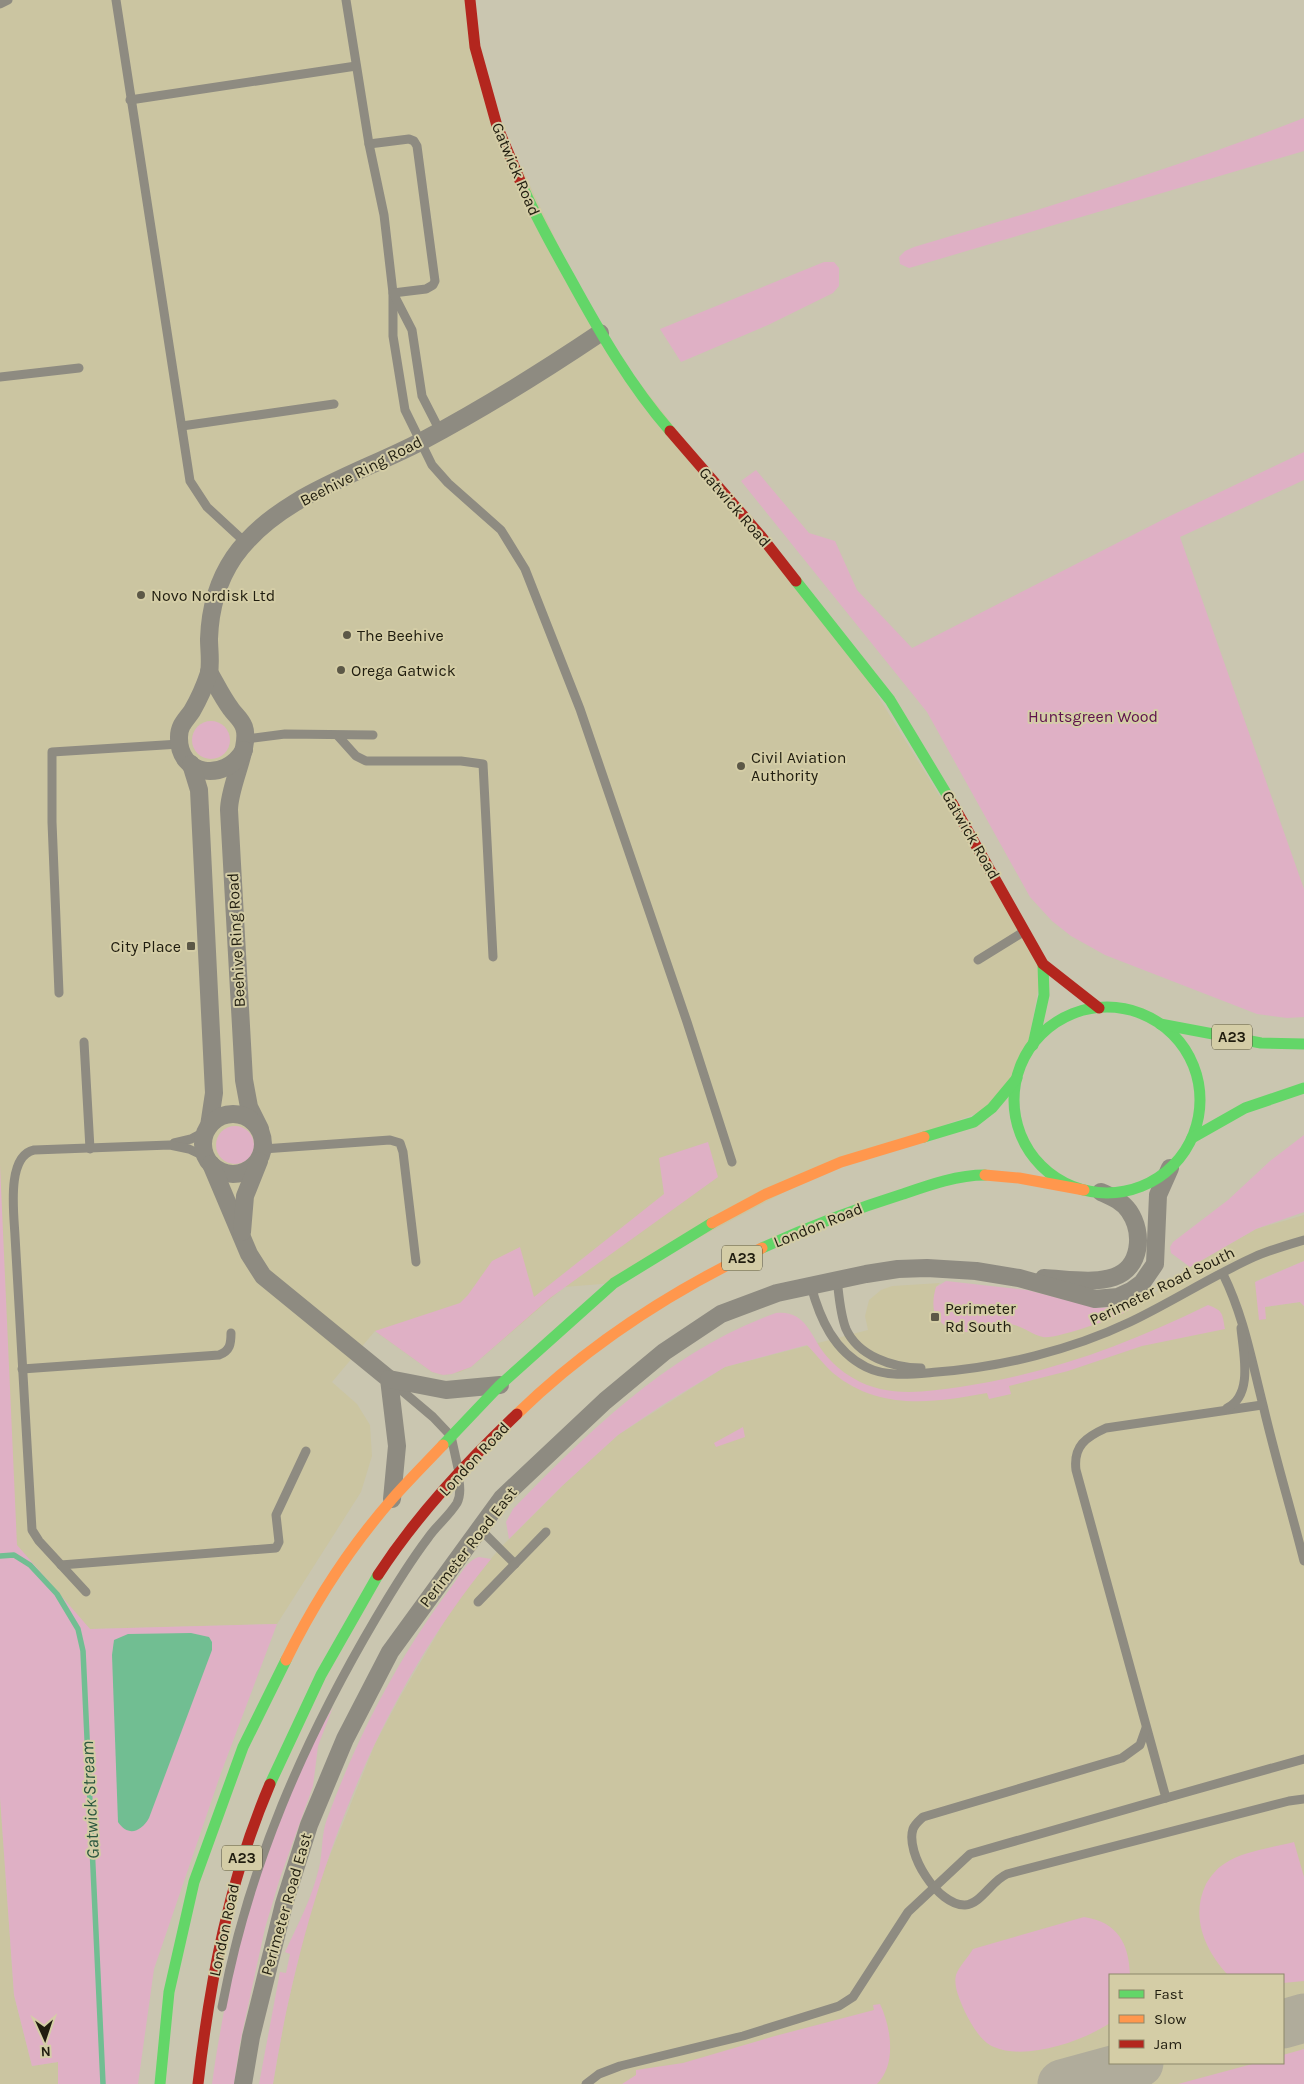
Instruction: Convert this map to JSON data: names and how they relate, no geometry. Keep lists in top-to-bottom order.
{
  "streets": {
    "main road": ["Gatwick Road", "A23", "London Road"],
    "street": ["Beehive Ring Road", "Perimeter Road East"],
    "lane": ["Perimeter Road South"]
  },
  "crossings": [
    ["Gatwick Road", "Beehive Ring Road"],
    ["London Road", "Perimeter Road East"],
    ["Perimeter Road South", "Perimeter Road East"]
  ],
  "water": ["Gatwick Stream"],
  "parks": ["Huntsgreen Wood"],
  "places": {
    "other": [
      "Novo Nordisk Ltd",
      "The Beehive",
      "Orega Gatwick",
      "Civil Aviation Authority"
    ],
    "transit": ["City Place", "Perimeter Rd South"]
  },
  "legend": ["Fast", "Slow", "Jam"],
  "north": "bottom"
}
